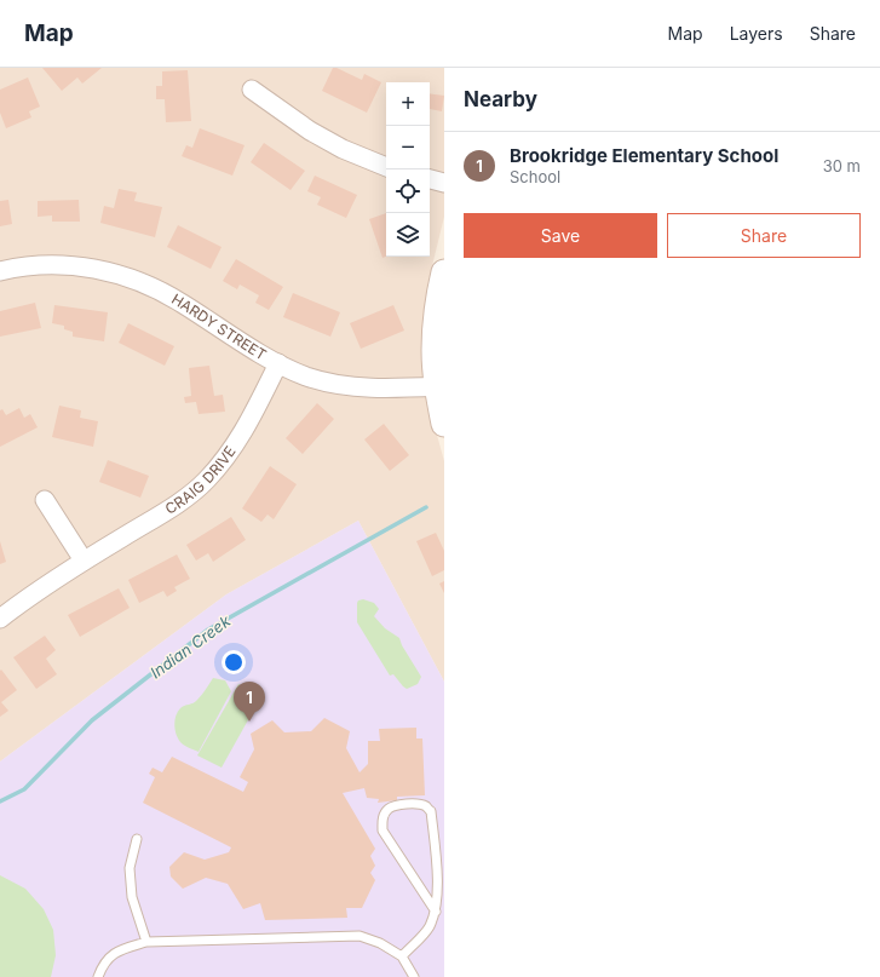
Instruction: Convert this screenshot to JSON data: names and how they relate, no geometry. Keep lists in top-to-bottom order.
{
  "streets": {
    "street": ["HARDY STREET", "CRAIG DRIVE"]
  },
  "crossings": [
    ["HARDY STREET", "CRAIG DRIVE"]
  ],
  "water": ["Indian Creek"],
  "page": {
    "header": "Map",
    "nav": ["Map", "Layers", "Share"],
    "heading": "Nearby",
    "map_buttons": ["+", "−"],
    "list": [
      {
        "mark": "1",
        "name": "Brookridge Elementary School",
        "note": "School",
        "value": "30 m"
      }
    ],
    "buttons": ["Save", "Share"],
    "pins": "1"
  }
}
